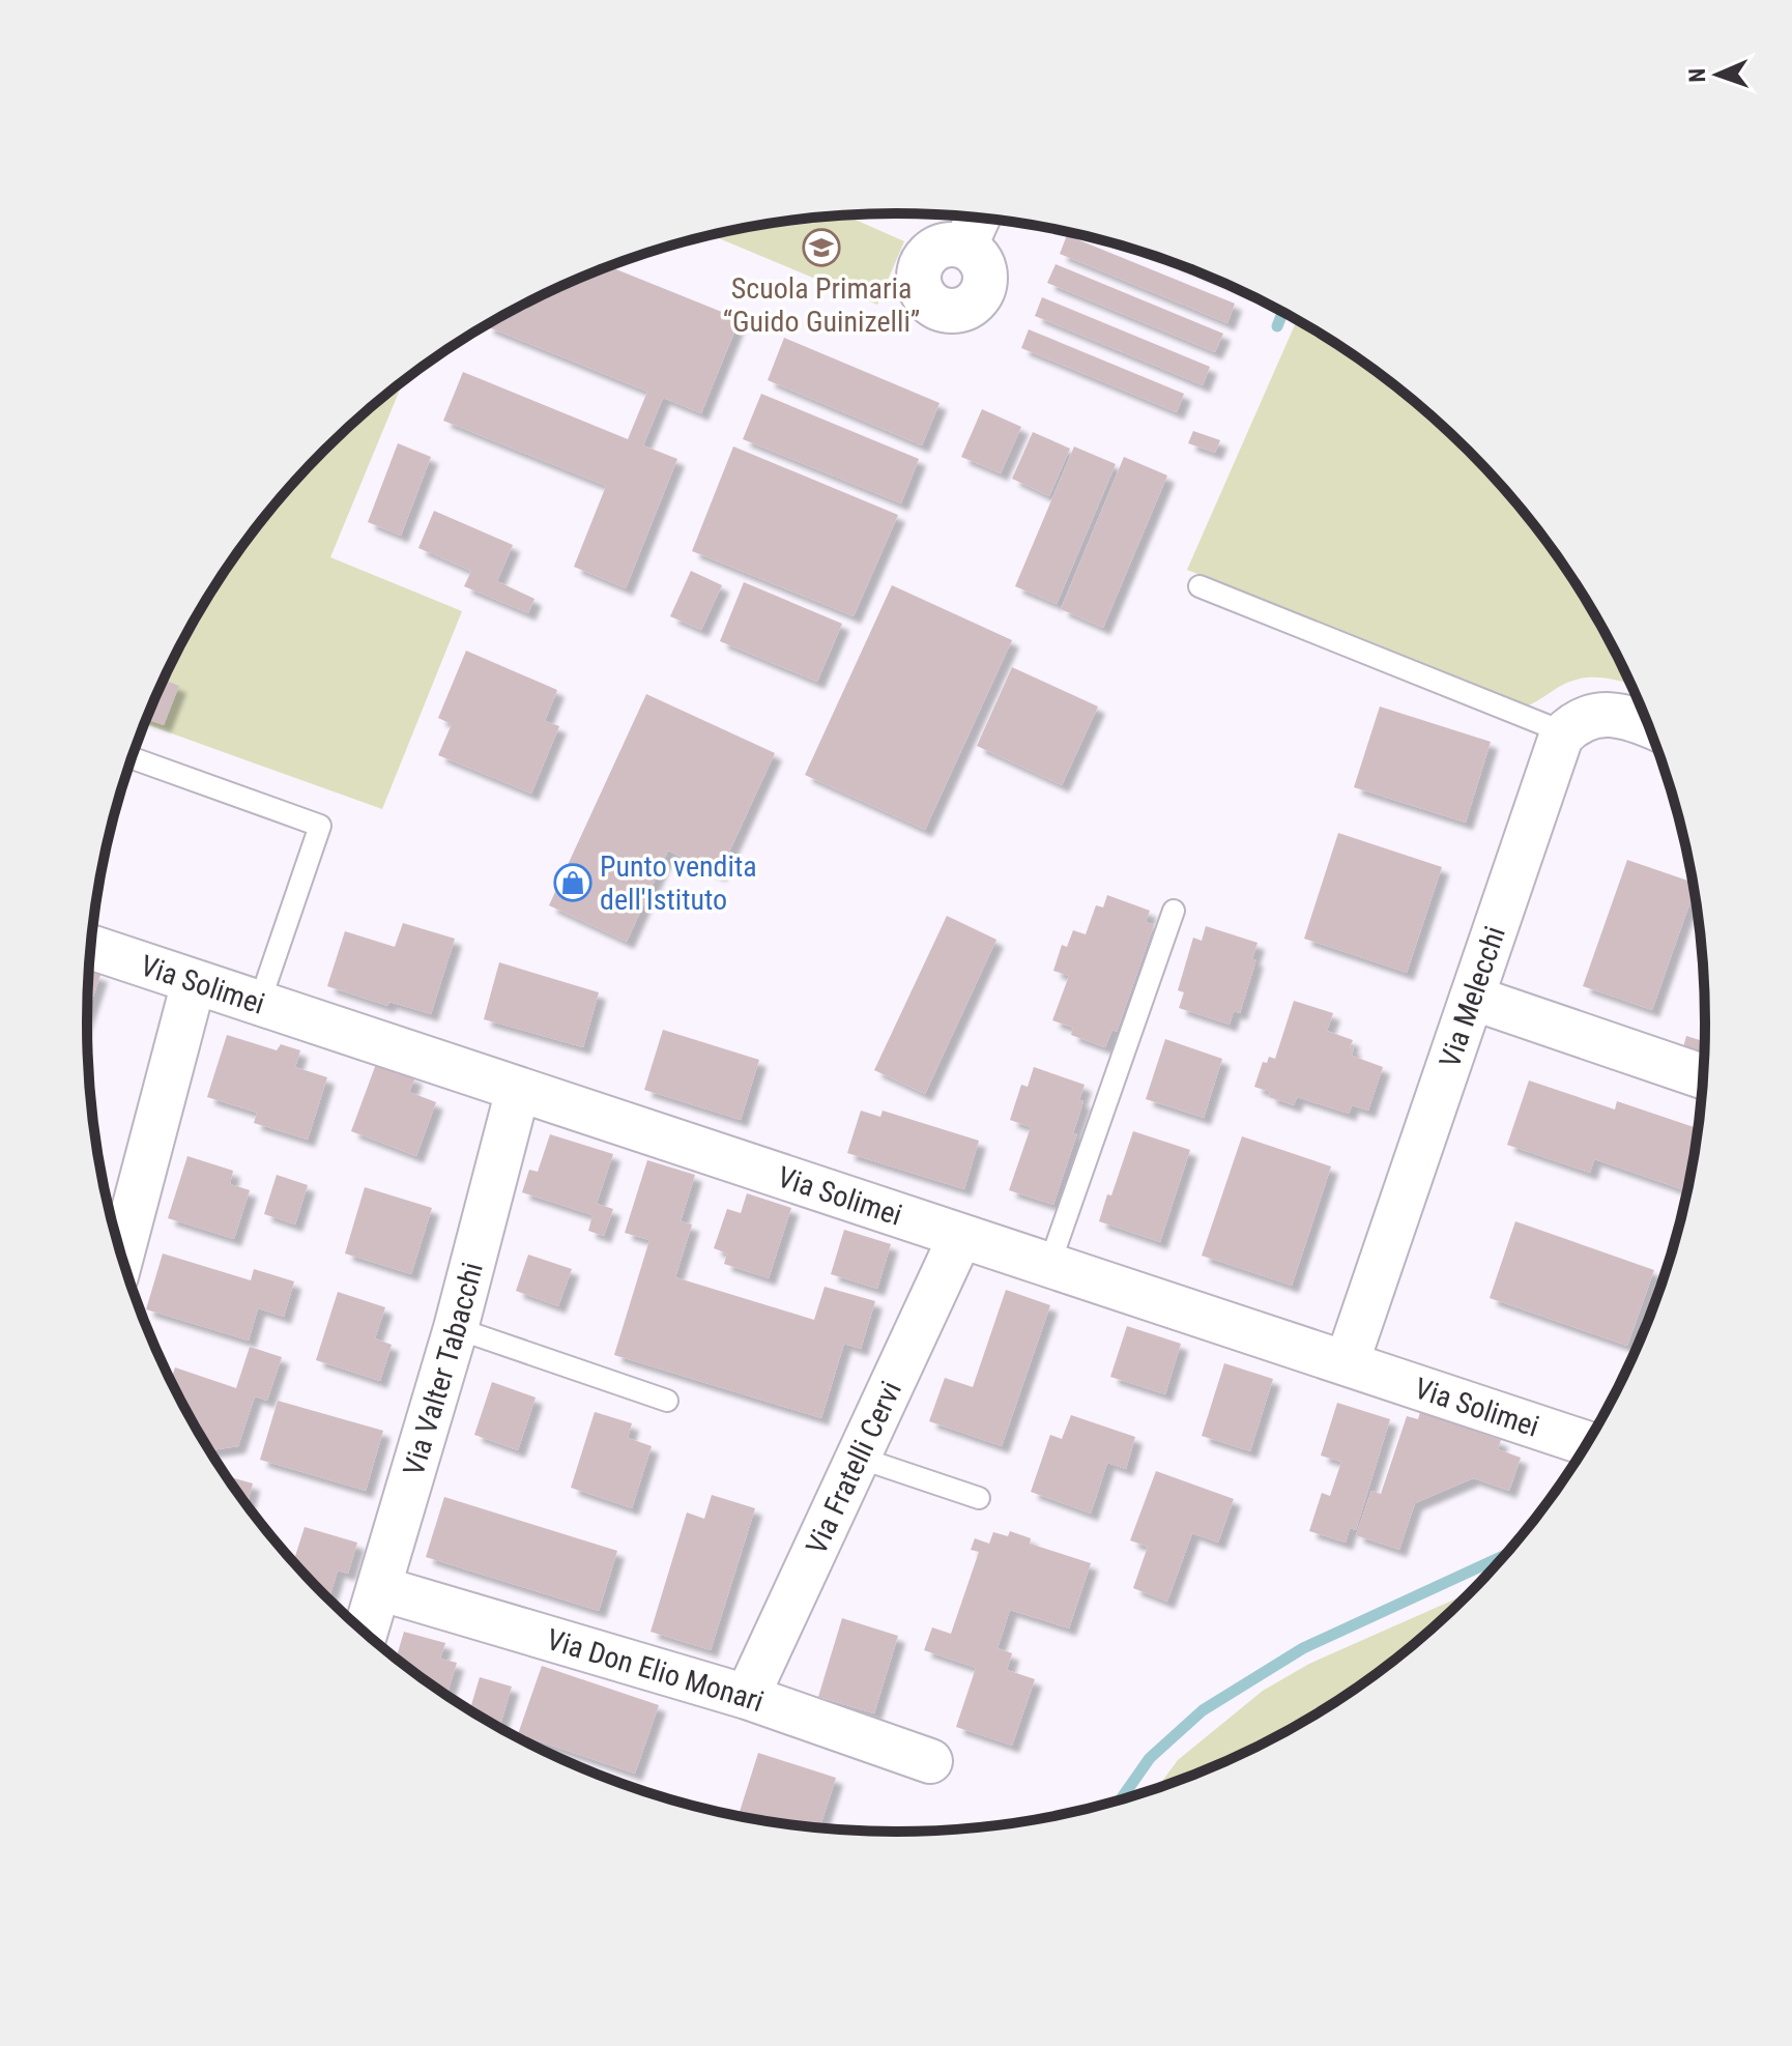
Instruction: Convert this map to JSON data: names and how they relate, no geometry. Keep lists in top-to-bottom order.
{
  "streets": {
    "street": [
      "Via Solimei",
      "Via Melecchi",
      "Via Valter Tabacchi",
      "Via Fratelli Cervi",
      "Via Don Elio Monari"
    ]
  },
  "crossings": [
    ["Via Solimei", "Via Melecchi"],
    ["Via Solimei", "Via Valter Tabacchi"],
    ["Via Solimei", "Via Fratelli Cervi"],
    ["Via Valter Tabacchi", "Via Don Elio Monari"],
    ["Via Fratelli Cervi", "Via Don Elio Monari"]
  ],
  "places": {
    "school or university": ["Scuola Primaria “Guido Guinizelli”"],
    "shop": ["Punto vendita dell'Istituto"]
  },
  "north": "left"
}
